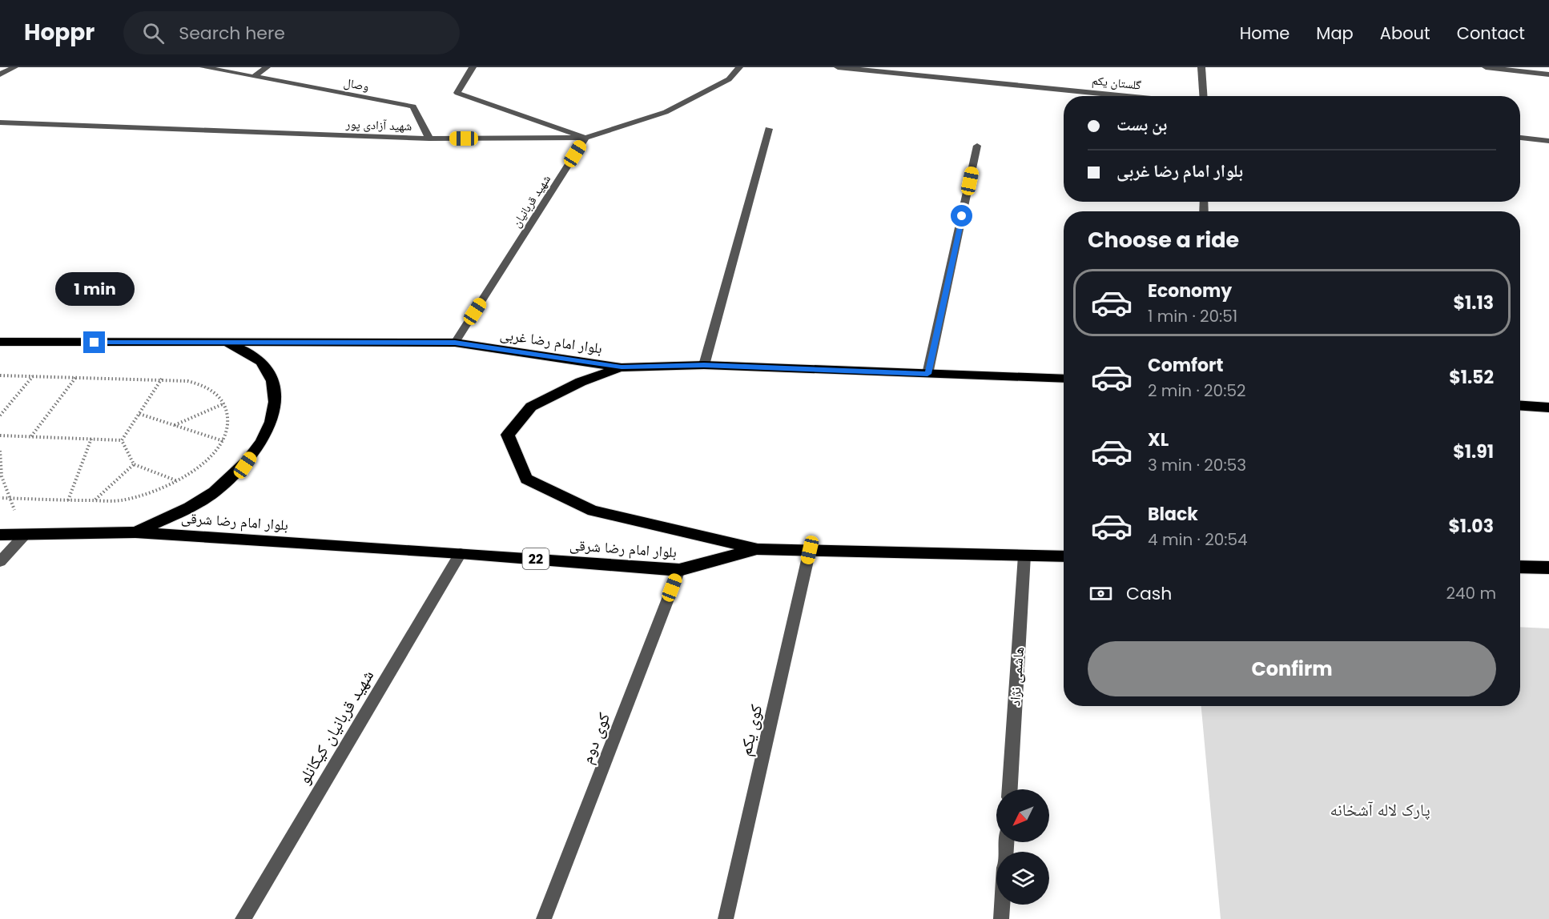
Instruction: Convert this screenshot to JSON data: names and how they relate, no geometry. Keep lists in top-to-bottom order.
{
  "streets": {
    "highway": ["بلوار امام رضا غربی", "بلوار امام رضا شرقی", "22"],
    "street": [
      "گلستان یکم",
      "وصال",
      "شهید آزادی پور",
      "شهید قربانیان",
      "هاشمی نژاد",
      "شهید قربانیان کیکانلو",
      "کوی یکم",
      "کوی دوم"
    ]
  },
  "crossings": [
    ["وصال", "شهید آزادی پور"],
    ["شهید آزادی پور", "شهید قربانیان"],
    ["شهید قربانیان", "بلوار امام رضا غربی"],
    ["بلوار امام رضا شرقی", "هاشمی نژاد"],
    ["بلوار امام رضا شرقی", "شهید قربانیان کیکانلو"],
    ["بلوار امام رضا شرقی", "کوی یکم"],
    ["بلوار امام رضا شرقی", "کوی دوم"]
  ],
  "parks": ["پارک لاله آشخانه"],
  "north": "bottom left",
  "page": {
    "header": "Hoppr",
    "search": "Search here",
    "nav": [
      "Home",
      "Map",
      "About",
      "Contact"
    ],
    "banner": ["بن بست", "بلوار امام رضا غربی"],
    "heading": "Choose a ride",
    "list": [
      {
        "name": "Economy",
        "note": "1 min · 20:51",
        "value": "$1.13"
      },
      {
        "name": "Comfort",
        "note": "2 min · 20:52",
        "value": "$1.52"
      },
      {
        "name": "XL",
        "note": "3 min · 20:53",
        "value": "$1.91"
      },
      {
        "name": "Black",
        "note": "4 min · 20:54",
        "value": "$1.03"
      }
    ],
    "bubble": "1 min",
    "pay": ["Cash", "240 m"],
    "buttons": "Confirm"
  }
}
